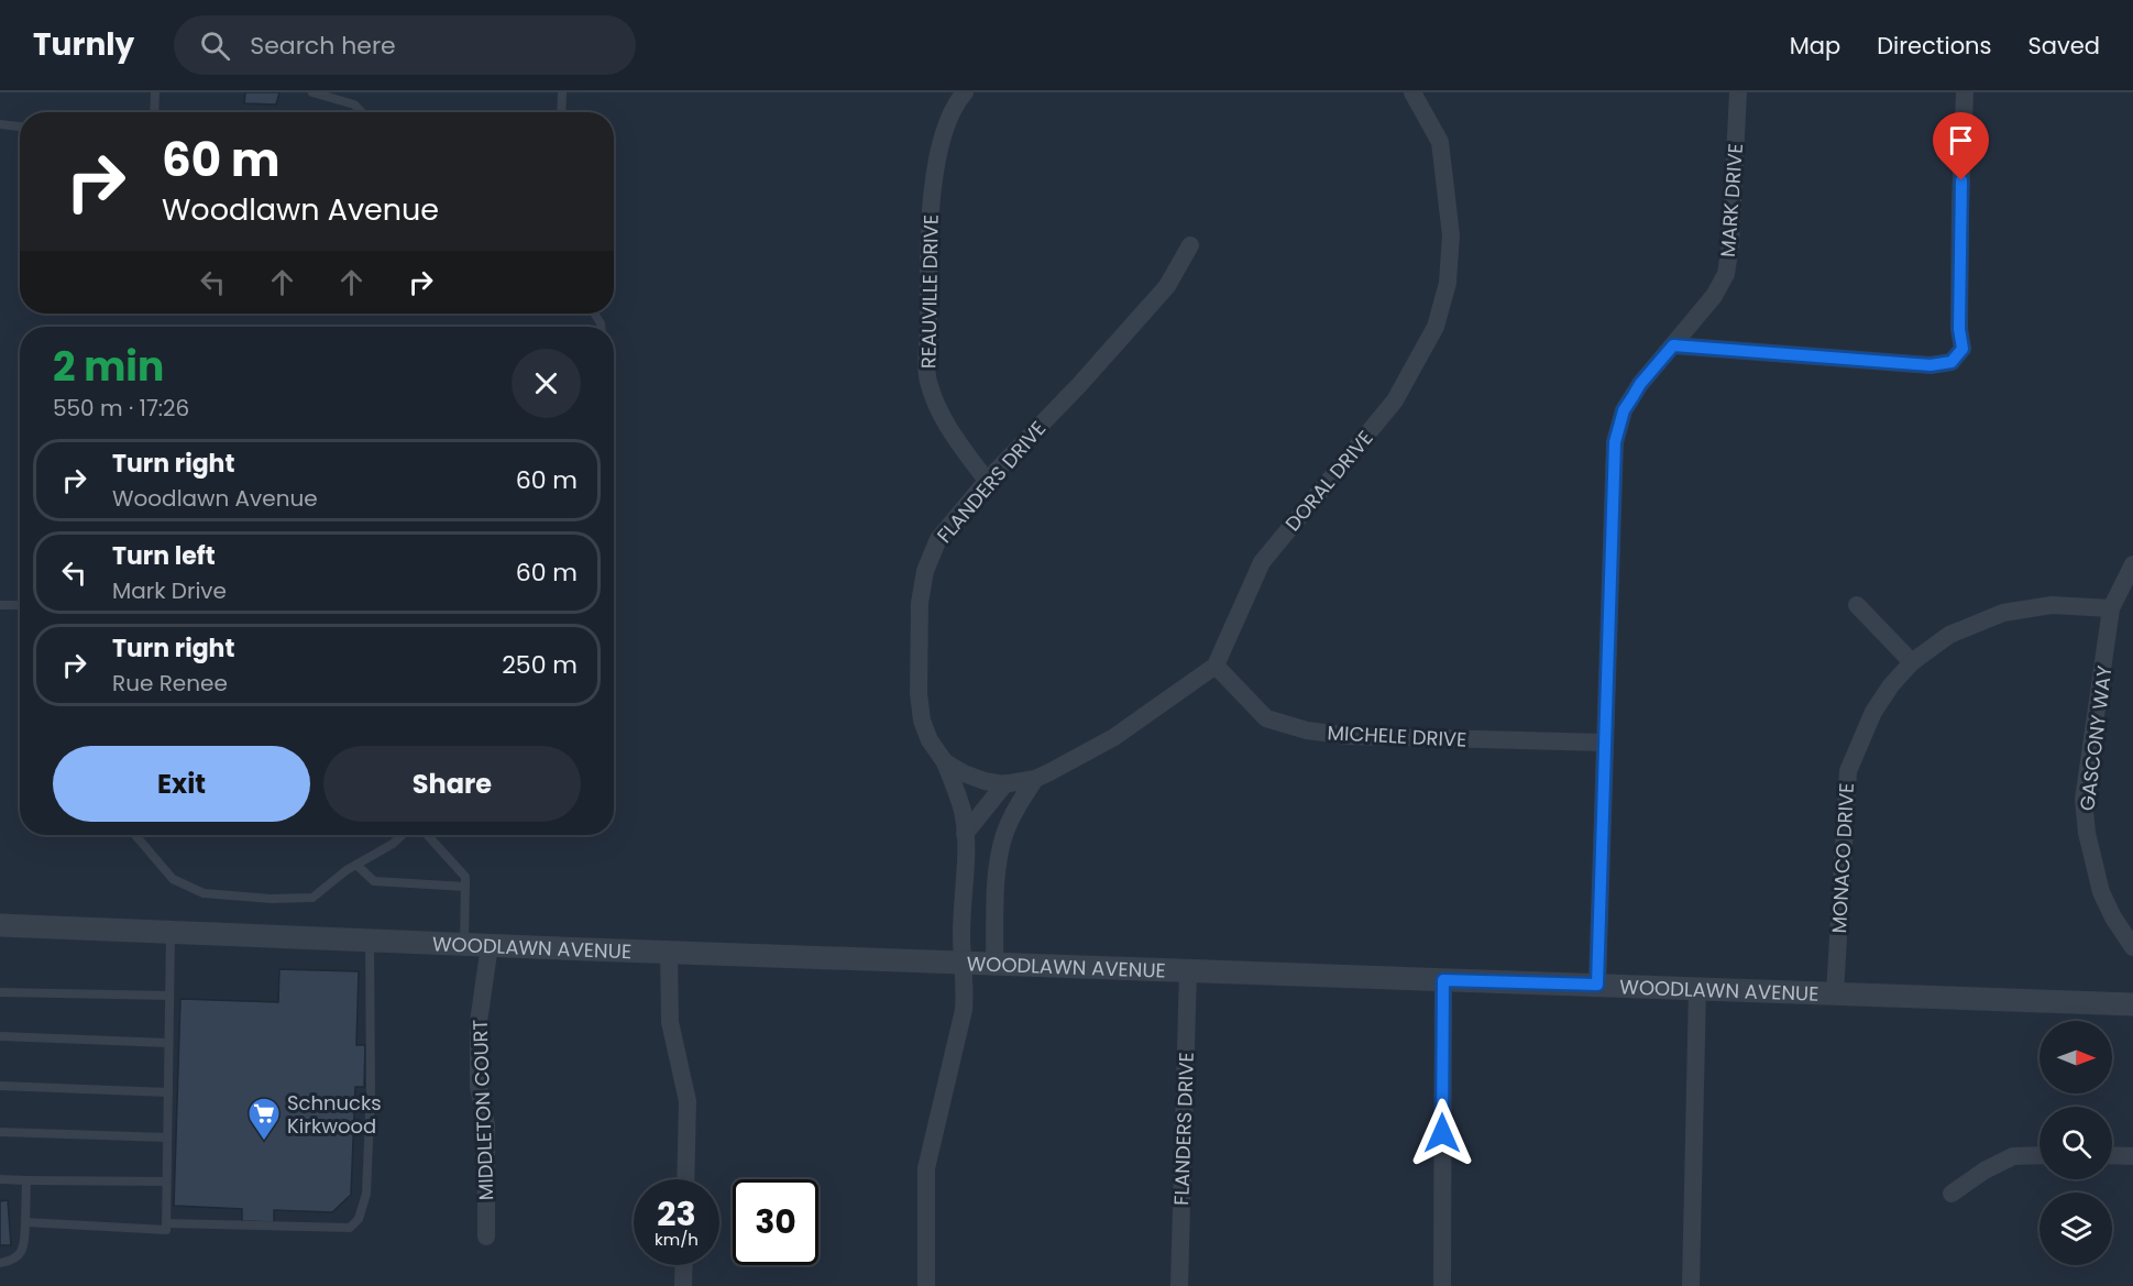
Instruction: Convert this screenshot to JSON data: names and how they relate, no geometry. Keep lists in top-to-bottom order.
{
  "streets": {
    "street": [
      "MARK DRIVE",
      "REAUVILLE DRIVE",
      "DORAL DRIVE",
      "FLANDERS DRIVE",
      "MICHELE DRIVE",
      "GASCONY WAY",
      "MONACO DRIVE",
      "WOODLAWN AVENUE",
      "MIDDLETON COURT"
    ]
  },
  "crossings": [
    ["MARK DRIVE", "MICHELE DRIVE"],
    ["MARK DRIVE", "WOODLAWN AVENUE"],
    ["REAUVILLE DRIVE", "FLANDERS DRIVE"],
    ["DORAL DRIVE", "MICHELE DRIVE"],
    ["FLANDERS DRIVE", "WOODLAWN AVENUE"],
    ["GASCONY WAY", "MONACO DRIVE"],
    ["MONACO DRIVE", "WOODLAWN AVENUE"],
    ["WOODLAWN AVENUE", "MIDDLETON COURT"]
  ],
  "places": {
    "supermarket": ["Schnucks Kirkwood"]
  },
  "north": "right",
  "page": {
    "header": "Turnly",
    "search": "Search here",
    "nav": ["Map", "Directions", "Saved"],
    "turn": ["60 m", "Woodlawn Avenue"],
    "heading": ["2 min", "550 m · 17:26"],
    "list": [
      {
        "name": "Turn right",
        "note": "Woodlawn Avenue",
        "value": "60 m"
      },
      {
        "name": "Turn left",
        "note": "Mark Drive",
        "value": "60 m"
      },
      {
        "name": "Turn right",
        "note": "Rue Renee",
        "value": "250 m"
      }
    ],
    "buttons": ["Exit", "Share"],
    "speed": "23 km/h",
    "limit": "30"
  }
}
